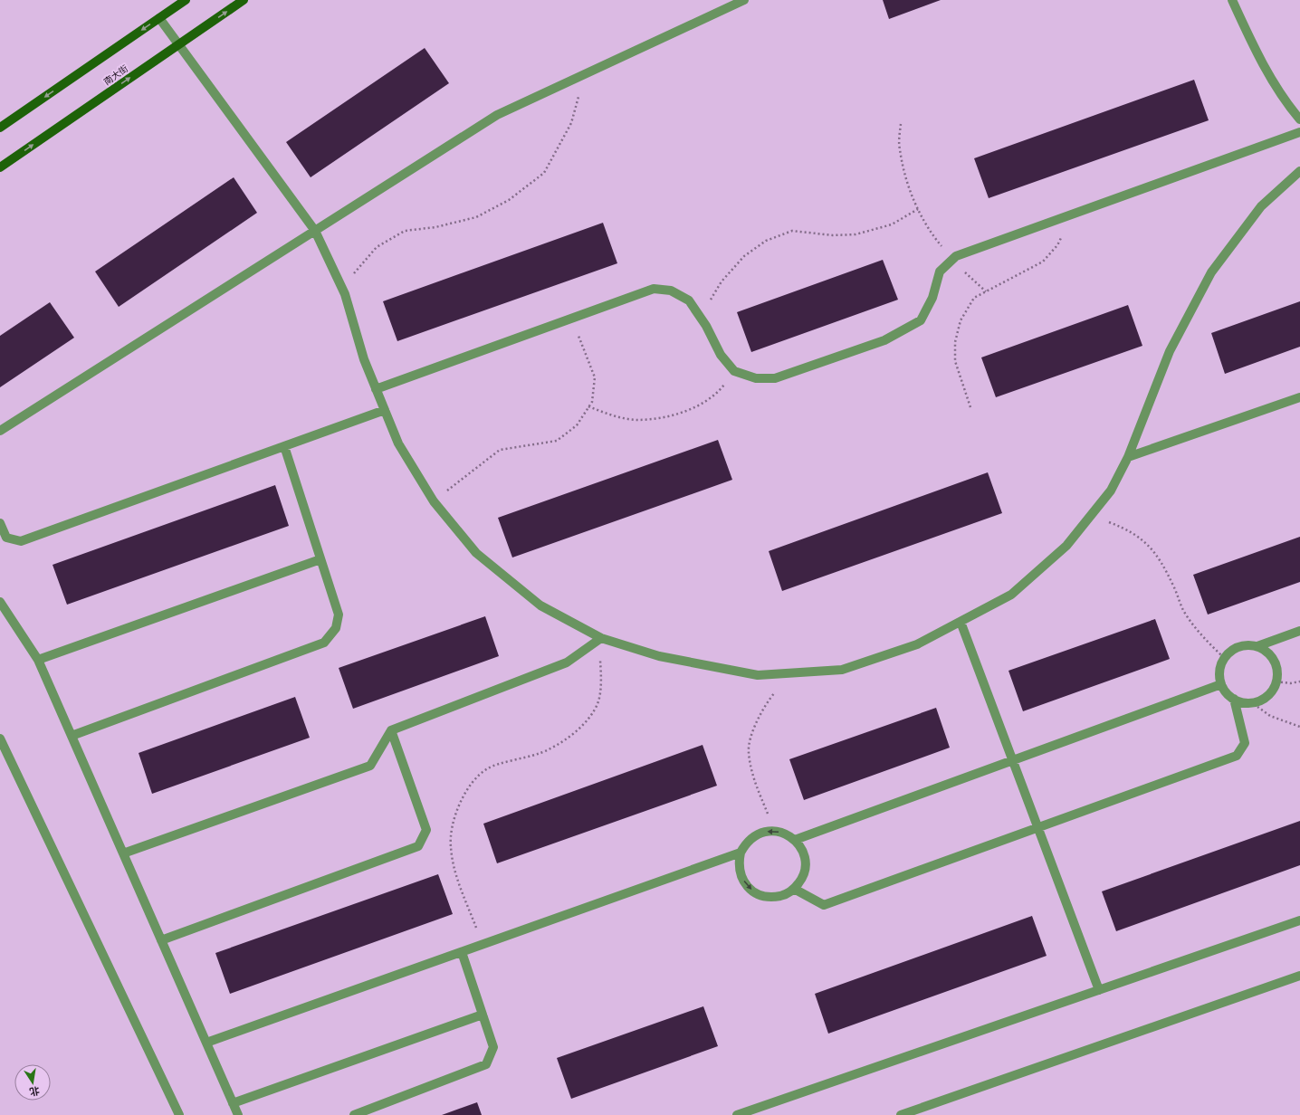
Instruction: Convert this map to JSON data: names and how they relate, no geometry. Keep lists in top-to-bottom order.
{
  "streets": {
    "main road": ["南大街"]
  },
  "north": "bottom"
}
